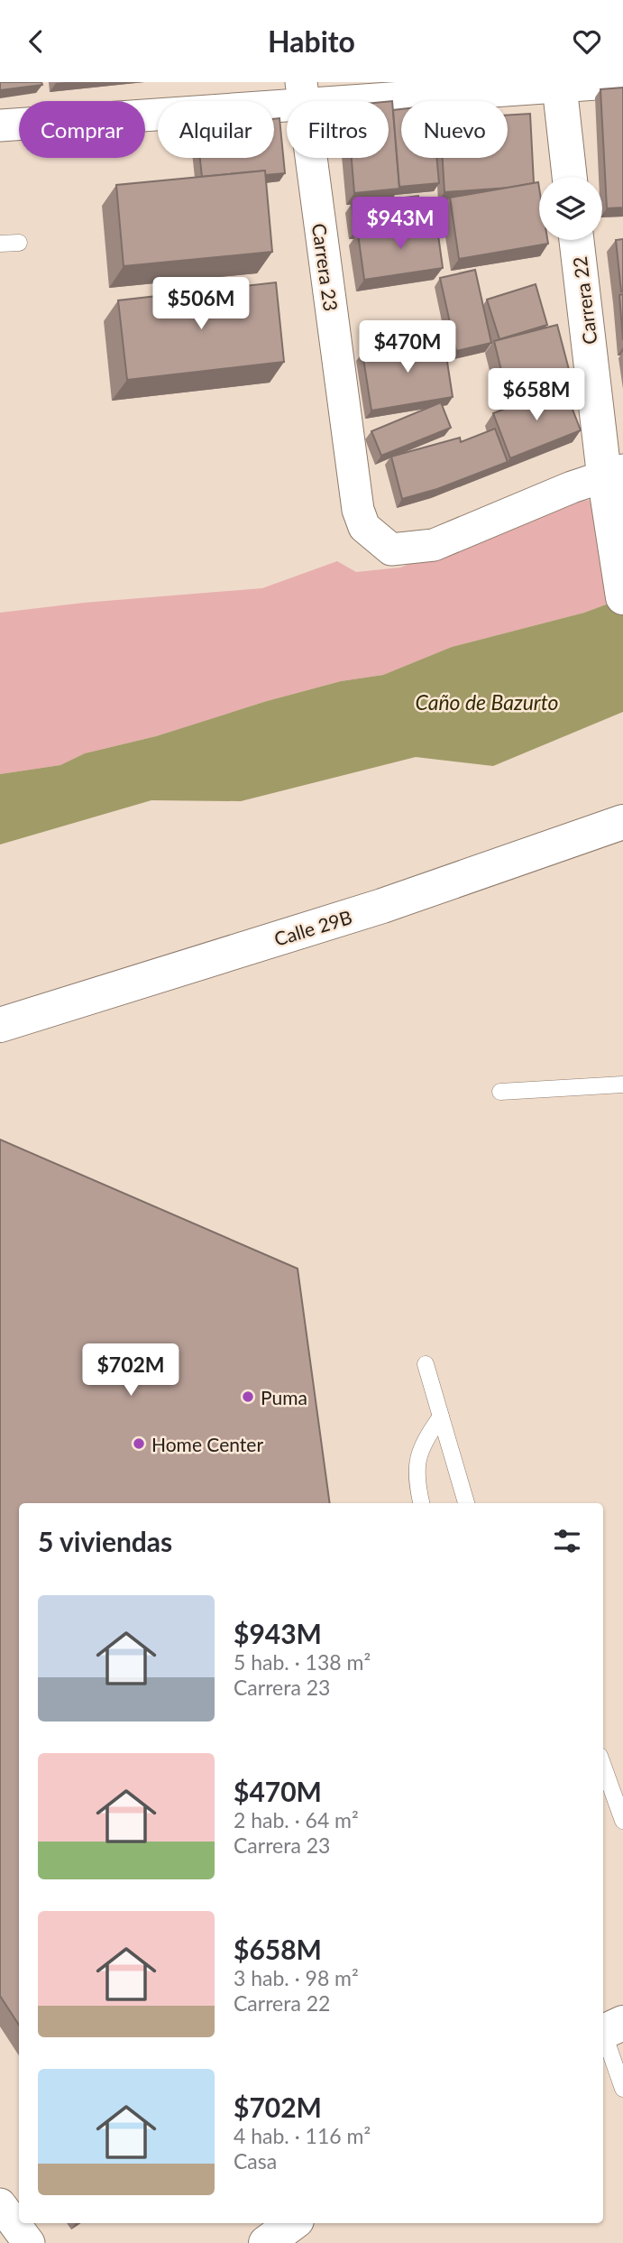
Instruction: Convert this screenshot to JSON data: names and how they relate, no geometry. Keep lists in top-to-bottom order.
{
  "streets": {
    "main road": ["Carrera 22", "Calle 29B"],
    "street": ["Carrera 23"]
  },
  "crossings": [
    ["Carrera 23", "Carrera 22"]
  ],
  "water": ["Caño de Bazurto"],
  "places": ["Puma", "Home Center"],
  "page": {
    "header": "Habito",
    "chip": [
      "Comprar",
      "Alquilar",
      "Filtros",
      "Nuevo"
    ],
    "price": [
      "$943M",
      "$506M",
      "$470M",
      "$658M",
      "$702M"
    ],
    "heading": "5 viviendas",
    "list": [
      {
        "name": "$943M",
        "note": "5 hab. · 138 m² · Carrera 23"
      },
      {
        "name": "$470M",
        "note": "2 hab. · 64 m² · Carrera 23"
      },
      {
        "name": "$658M",
        "note": "3 hab. · 98 m² · Carrera 22"
      },
      {
        "name": "$702M",
        "note": "4 hab. · 116 m² · Casa"
      }
    ]
  }
}
